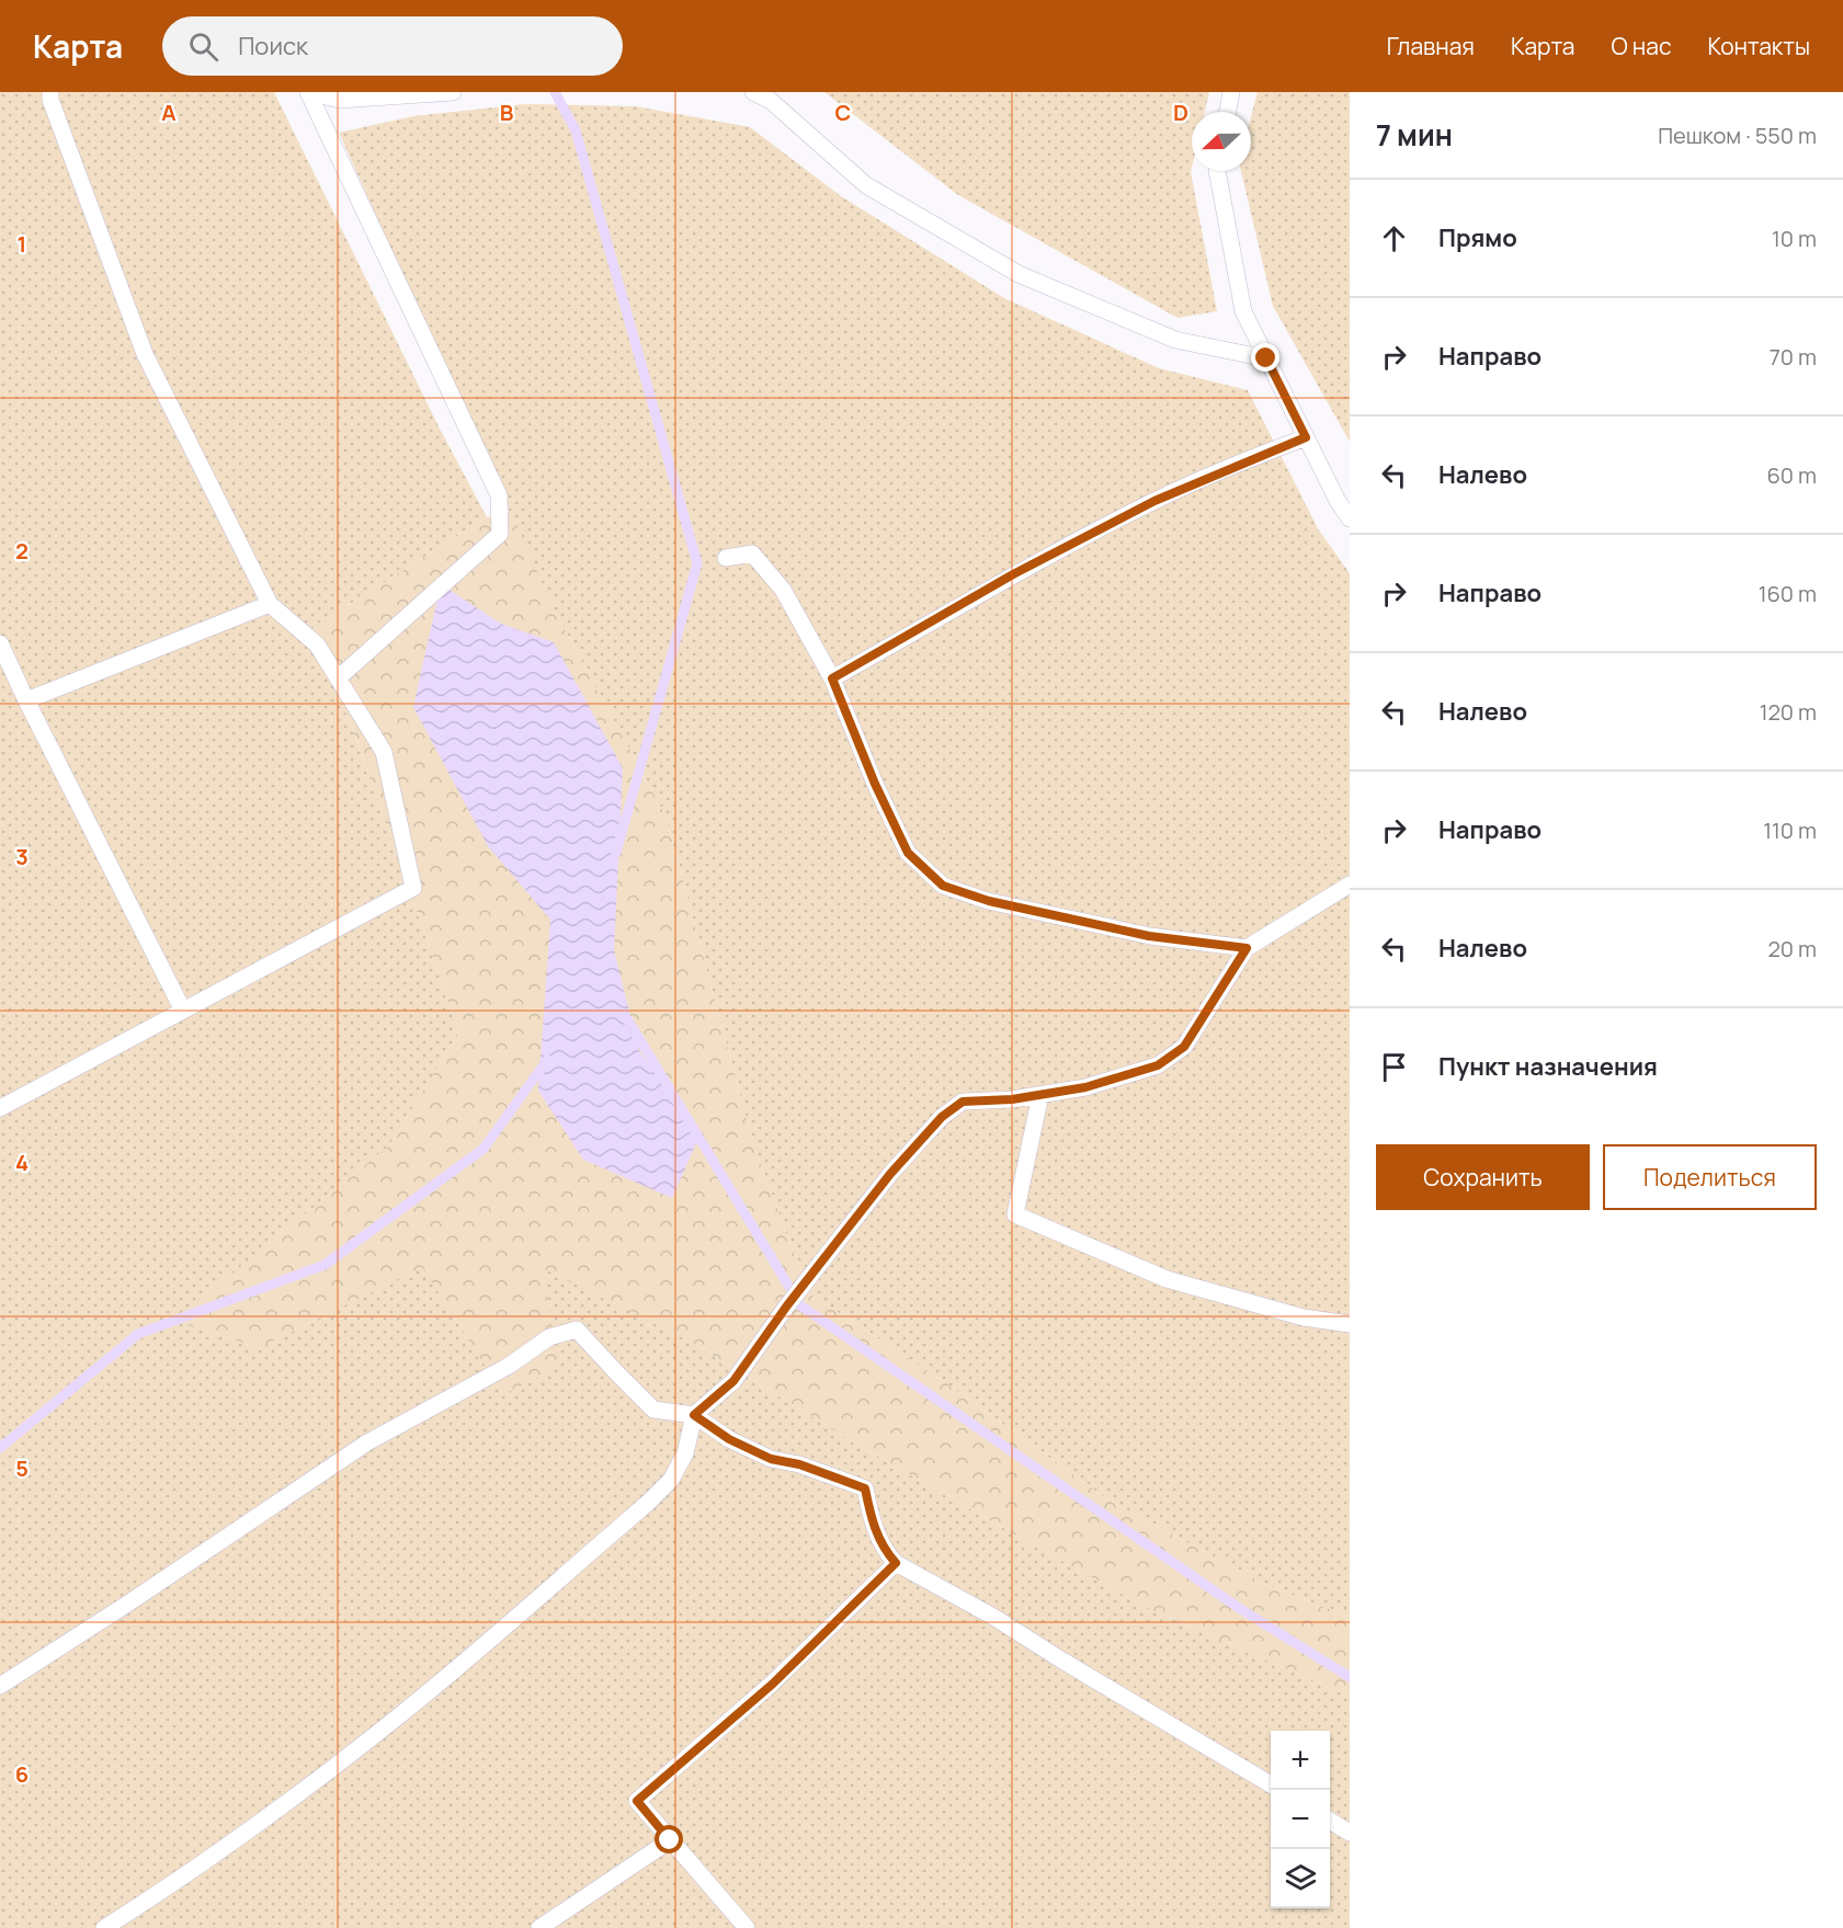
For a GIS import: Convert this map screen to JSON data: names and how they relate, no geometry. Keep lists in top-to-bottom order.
{
  "north": "left",
  "page": {
    "header": "Карта",
    "search": "Поиск",
    "nav": [
      "Главная",
      "Карта",
      "О нас",
      "Контакты"
    ],
    "heading": ["7 мин", "Пешком · 550 m"],
    "list": [
      ["Прямо", "10 m"],
      ["Направо", "70 m"],
      ["Налево", "60 m"],
      ["Направо", "160 m"],
      ["Налево", "120 m"],
      ["Направо", "110 m"],
      ["Налево", "20 m"],
      "Пункт назначения"
    ],
    "buttons": ["Сохранить", "Поделиться"],
    "map_buttons": ["+", "−"]
  },
  "grid": {
    "columns": [
      "A",
      "B",
      "C",
      "D"
    ],
    "rows": [
      "1",
      "2",
      "3",
      "4",
      "5",
      "6"
    ]
  }
}
